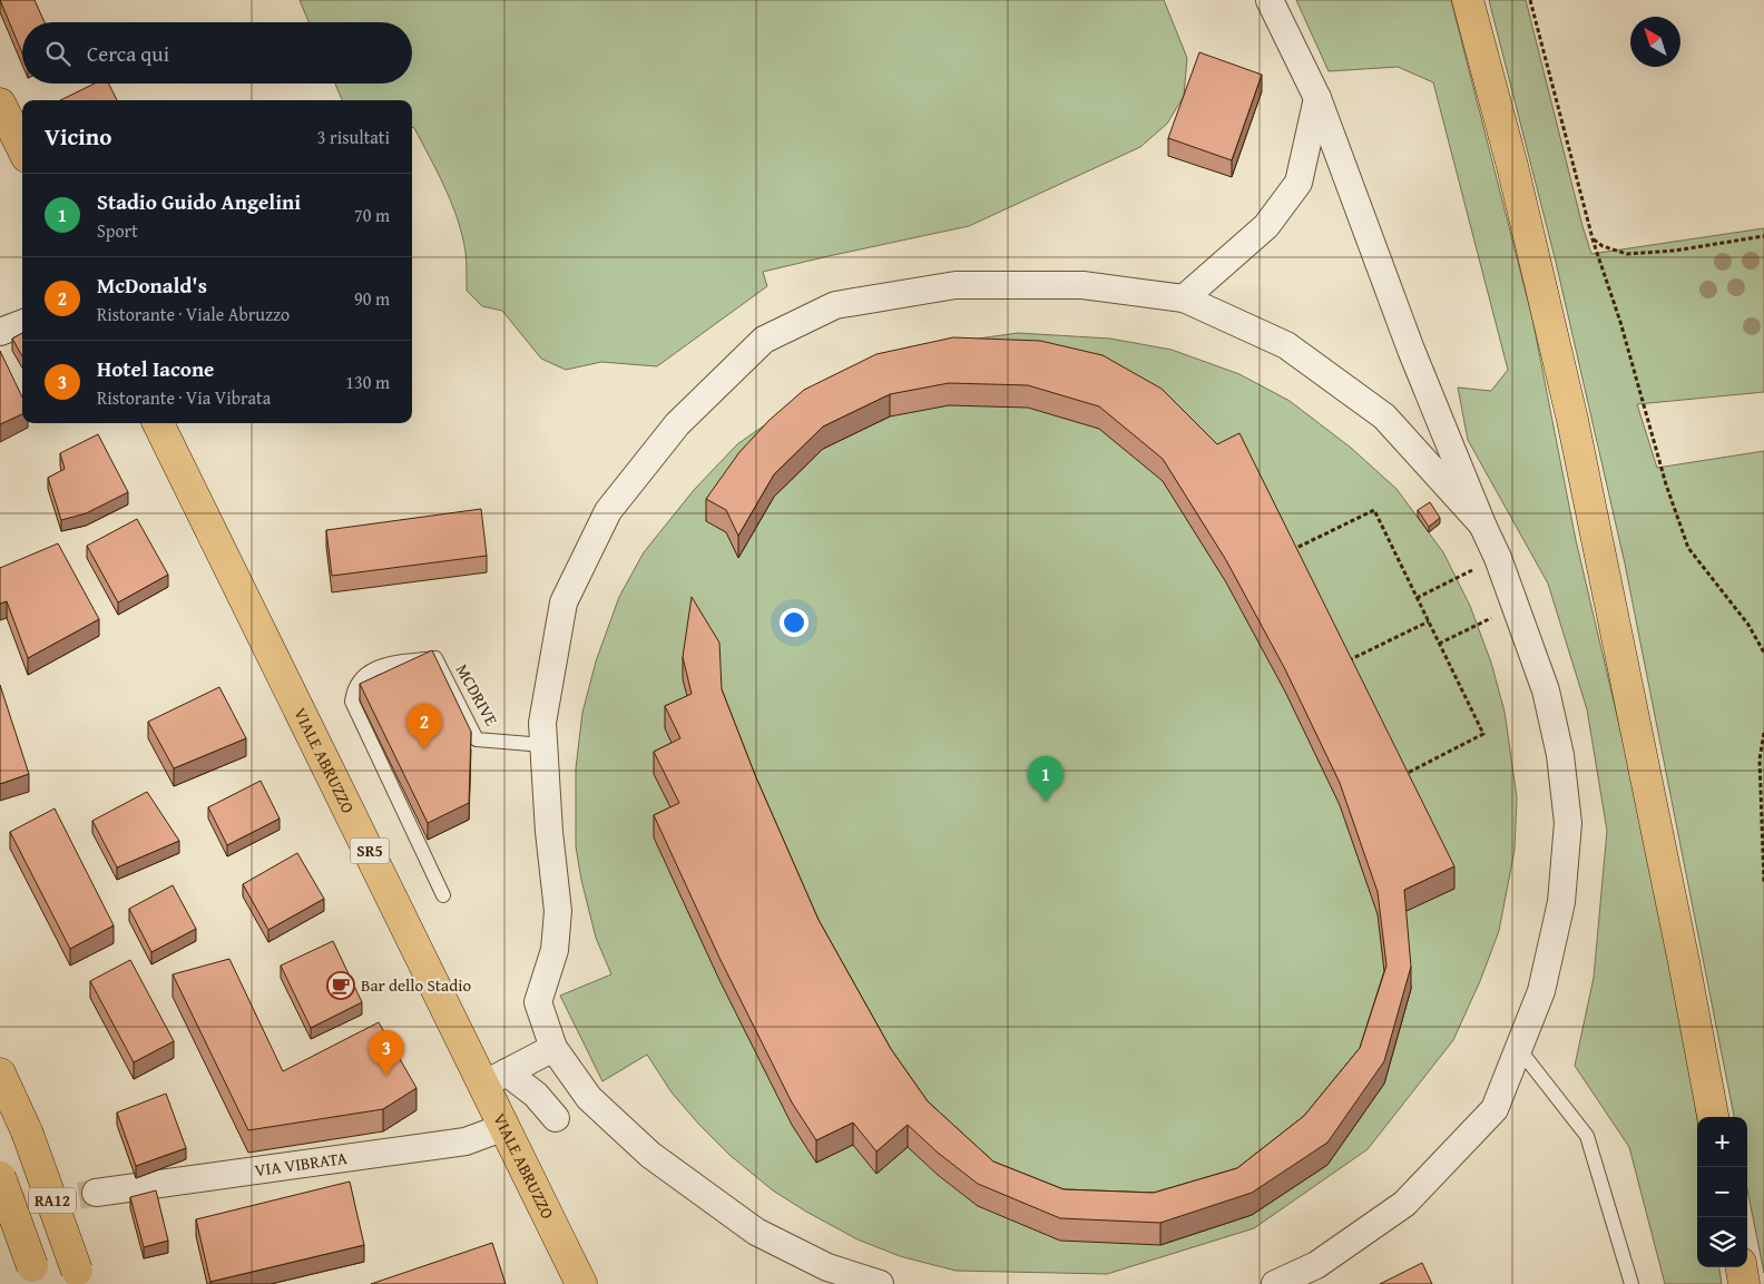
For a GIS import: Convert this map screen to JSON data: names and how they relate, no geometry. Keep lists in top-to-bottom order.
{
  "streets": {
    "main road": ["VIALE ABRUZZO", "SR5", "RA12"],
    "street": ["VIA VIBRATA"],
    "lane": ["MCDRIVE"]
  },
  "crossings": [
    ["VIALE ABRUZZO", "VIA VIBRATA"]
  ],
  "places": {
    "cafe": ["Bar dello Stadio"]
  },
  "north": "top left",
  "page": {
    "search": "Cerca qui",
    "heading": ["Vicino", "3 risultati"],
    "list": [
      {
        "mark": "1",
        "name": "Stadio Guido Angelini",
        "note": "Sport",
        "value": "70 m"
      },
      {
        "mark": "2",
        "name": "McDonald's",
        "note": "Ristorante · Viale Abruzzo",
        "value": "90 m"
      },
      {
        "mark": "3",
        "name": "Hotel Iacone",
        "note": "Ristorante · Via Vibrata",
        "value": "130 m"
      }
    ],
    "pins": ["2", "1", "3"],
    "map_buttons": ["+", "−"]
  }
}
